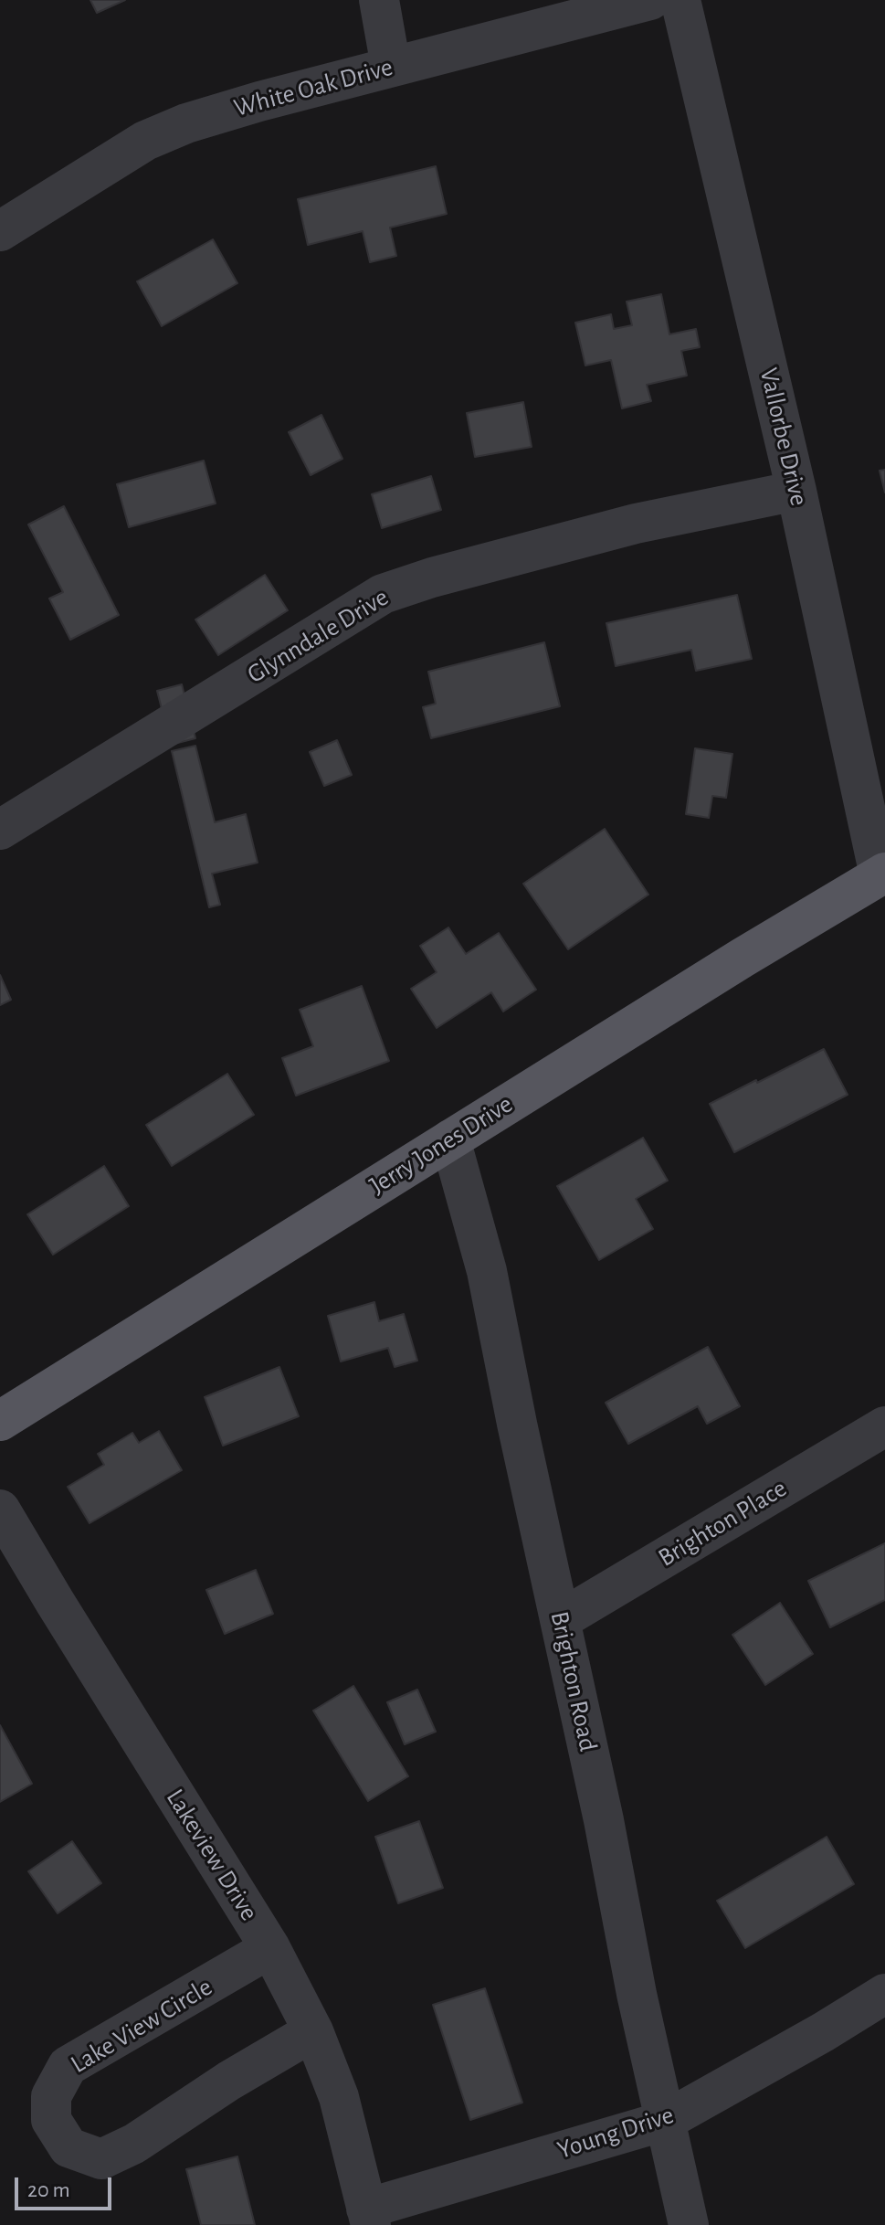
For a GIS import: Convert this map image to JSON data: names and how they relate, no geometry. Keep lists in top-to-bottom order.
{
  "streets": {
    "main road": ["Jerry Jones Drive"],
    "street": [
      "White Oak Drive",
      "Vallorbe Drive",
      "Glynndale Drive",
      "Brighton Place",
      "Brighton Road",
      "Lakeview Drive",
      "Lake View Circle",
      "Young Drive"
    ]
  },
  "crossings": [
    ["Vallorbe Drive", "Glynndale Drive"],
    ["Vallorbe Drive", "Jerry Jones Drive"],
    ["Jerry Jones Drive", "Brighton Road"],
    ["Brighton Place", "Brighton Road"],
    ["Brighton Road", "Young Drive"],
    ["Lakeview Drive", "Lake View Circle"],
    ["Lakeview Drive", "Young Drive"]
  ],
  "scale_bar": "20 m"
}
